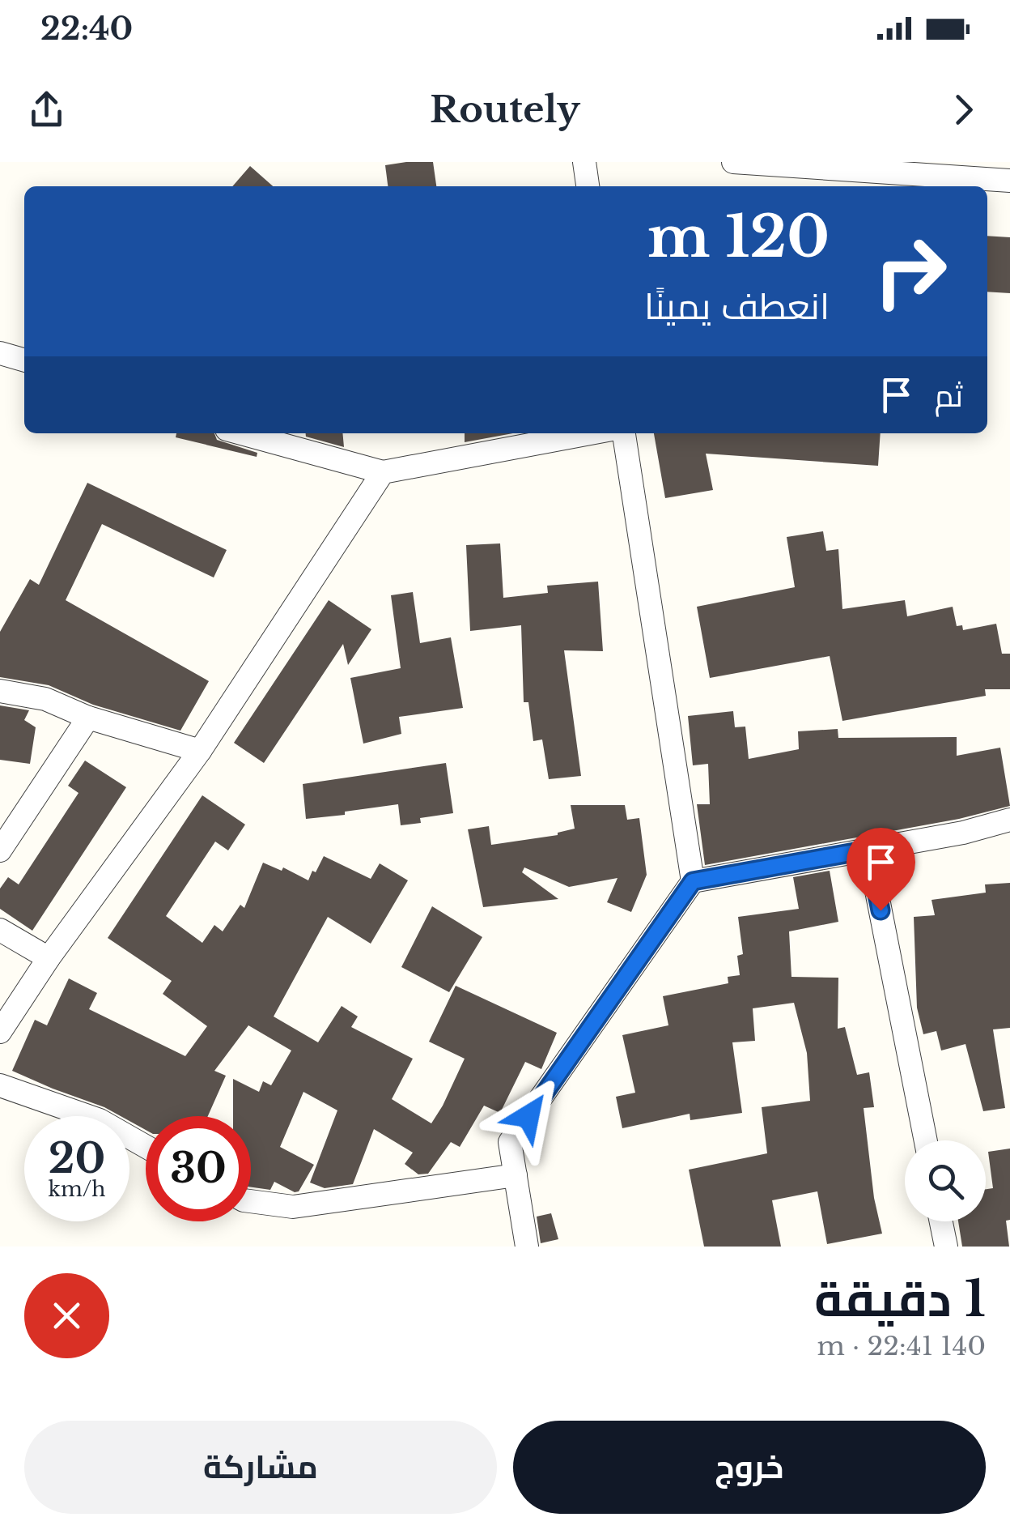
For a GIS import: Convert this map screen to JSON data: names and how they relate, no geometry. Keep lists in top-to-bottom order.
{
  "page": {
    "status": "22:40",
    "header": "Routely",
    "turn": ["120 m", "انعطف يمينًا"],
    "then": "ثم",
    "speed": "20 km/h",
    "limit": "30",
    "heading": ["1 دقيقة", "140 m · 22:41"],
    "buttons": ["خروج", "مشاركة"]
  }
}
